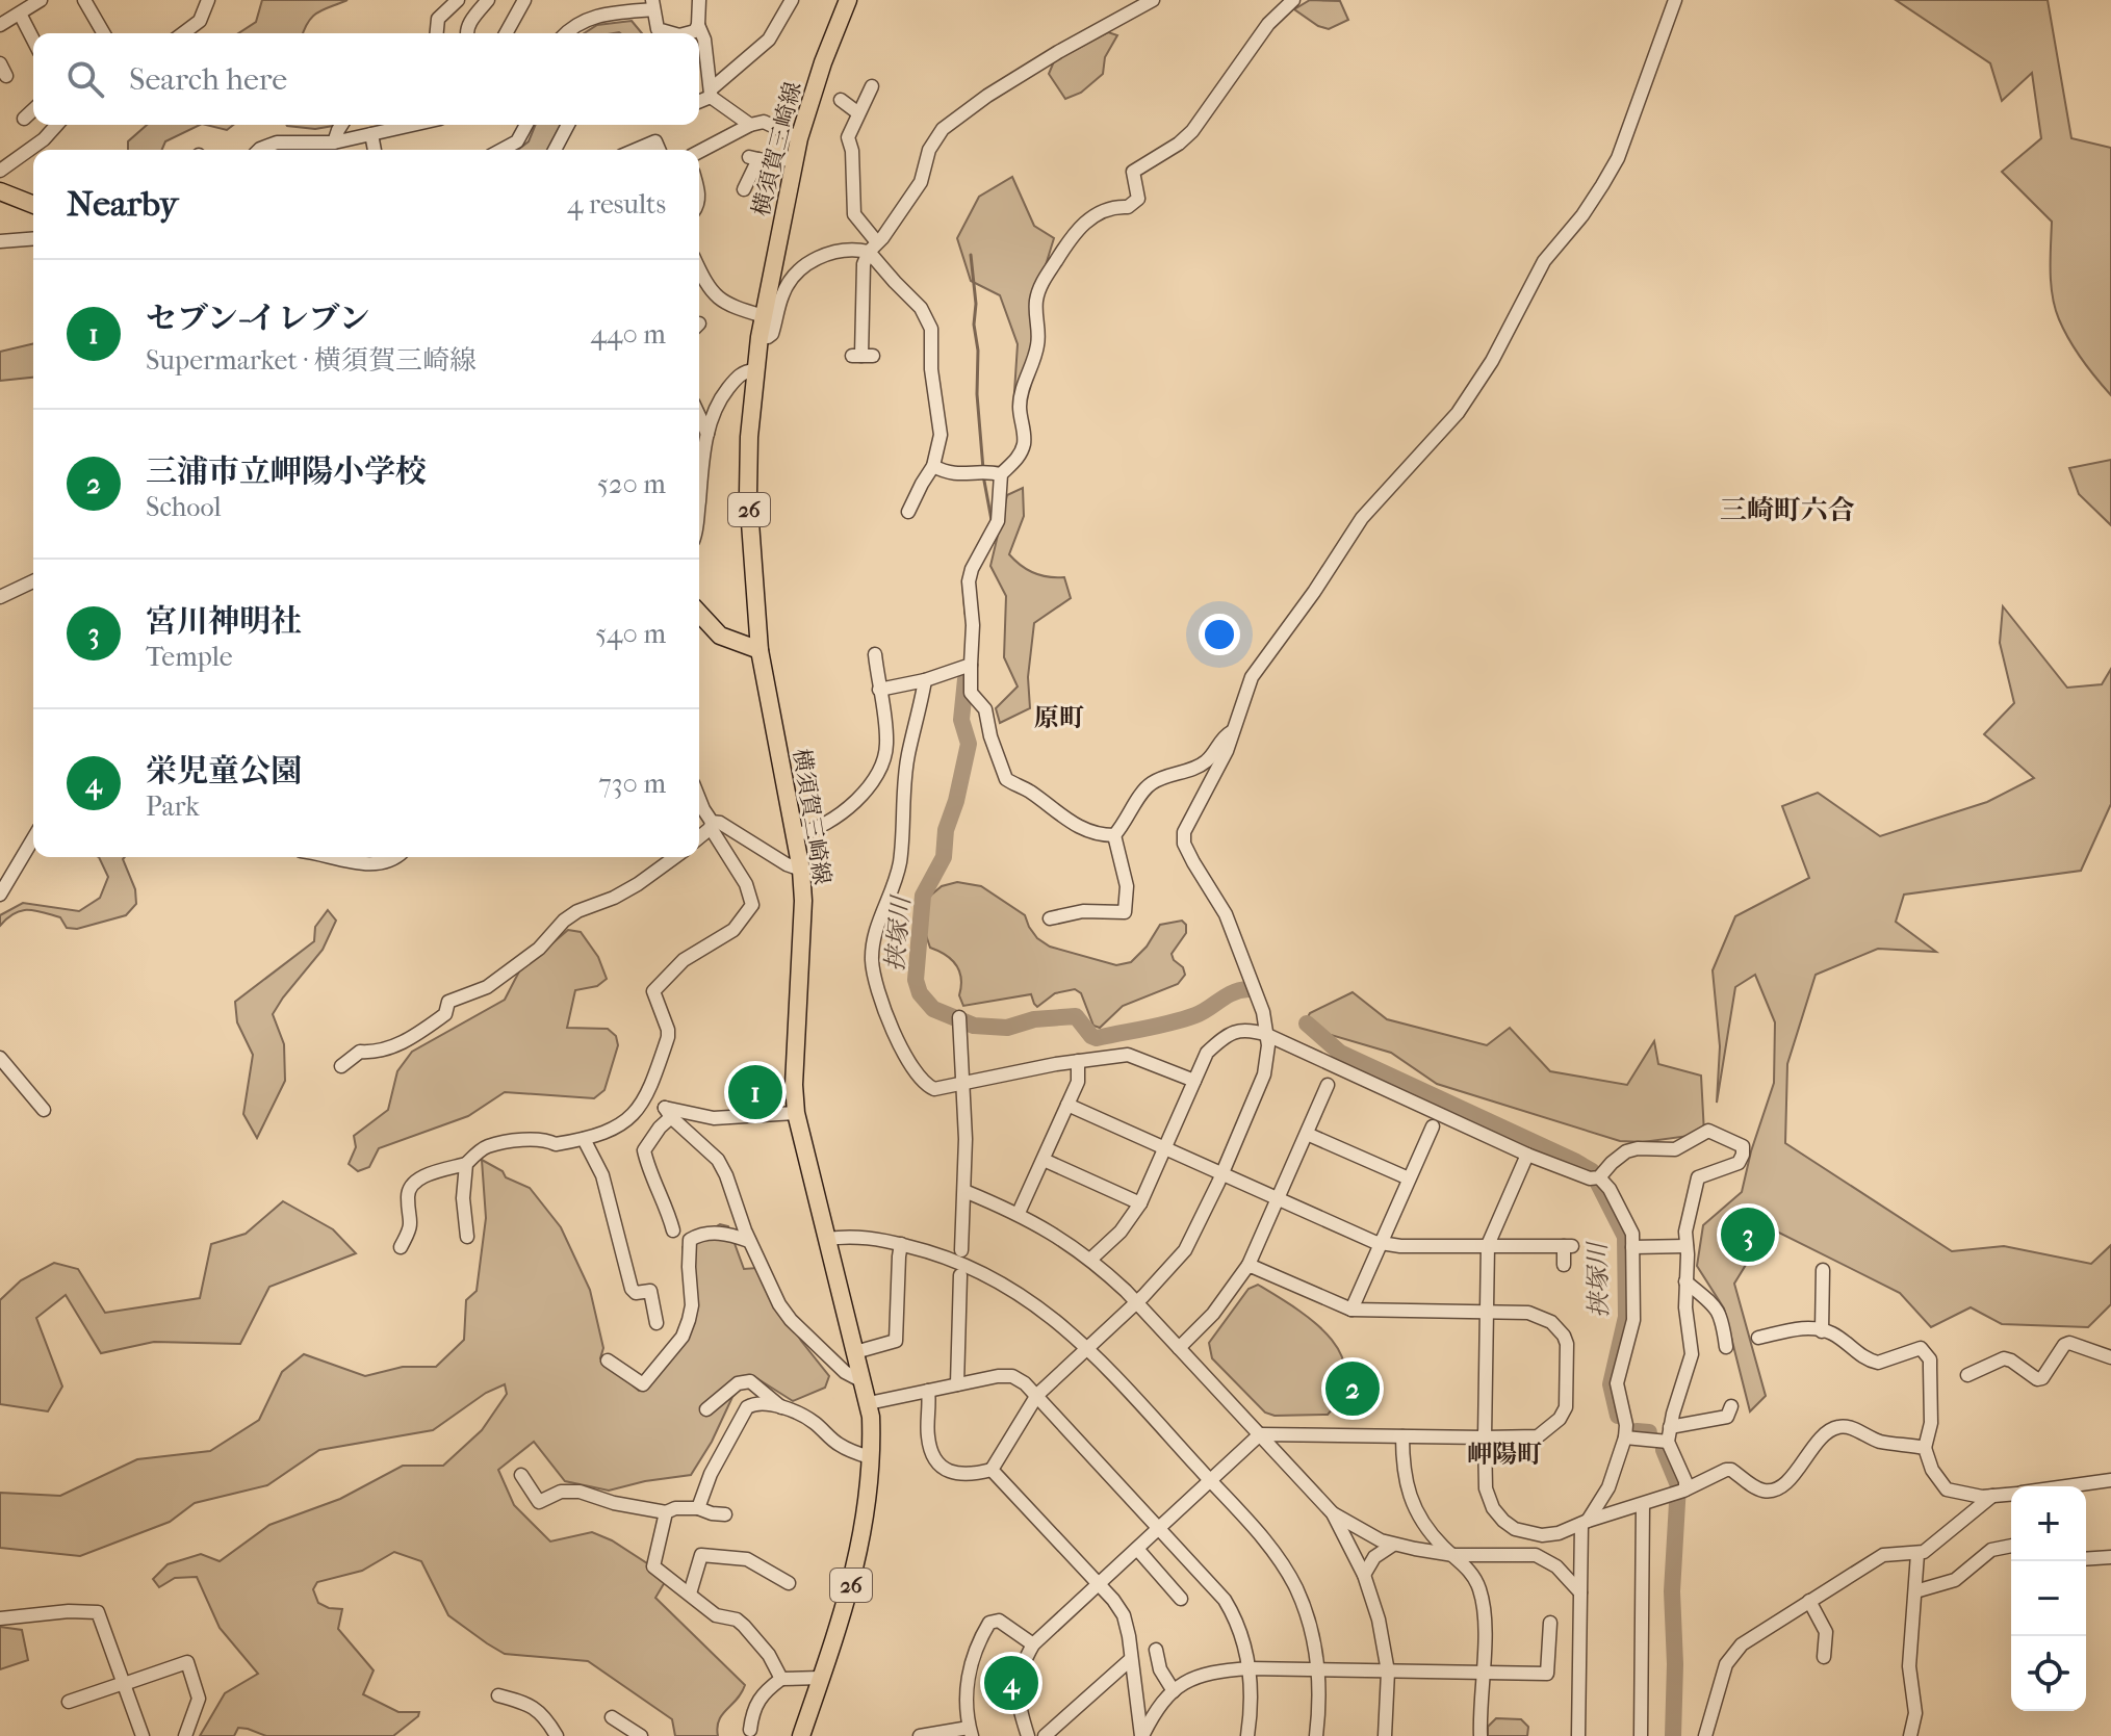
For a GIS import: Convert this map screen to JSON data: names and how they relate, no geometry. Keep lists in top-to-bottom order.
{
  "streets": {
    "main road": ["横須賀三崎線", "26"]
  },
  "districts": ["三崎町六合", "原町", "岬陽町"],
  "water": ["挟塚川"],
  "page": {
    "search": "Search here",
    "heading": ["Nearby", "4 results"],
    "list": [
      {
        "mark": "1",
        "name": "セブン-イレブン",
        "note": "Supermarket · 横須賀三崎線",
        "value": "440 m"
      },
      {
        "mark": "2",
        "name": "三浦市立岬陽小学校",
        "note": "School",
        "value": "520 m"
      },
      {
        "mark": "3",
        "name": "宮川神明社",
        "note": "Temple",
        "value": "540 m"
      },
      {
        "mark": "4",
        "name": "栄児童公園",
        "note": "Park",
        "value": "730 m"
      }
    ],
    "pins": [
      "1",
      "3",
      "2",
      "4"
    ],
    "map_buttons": ["+", "−"]
  }
}
